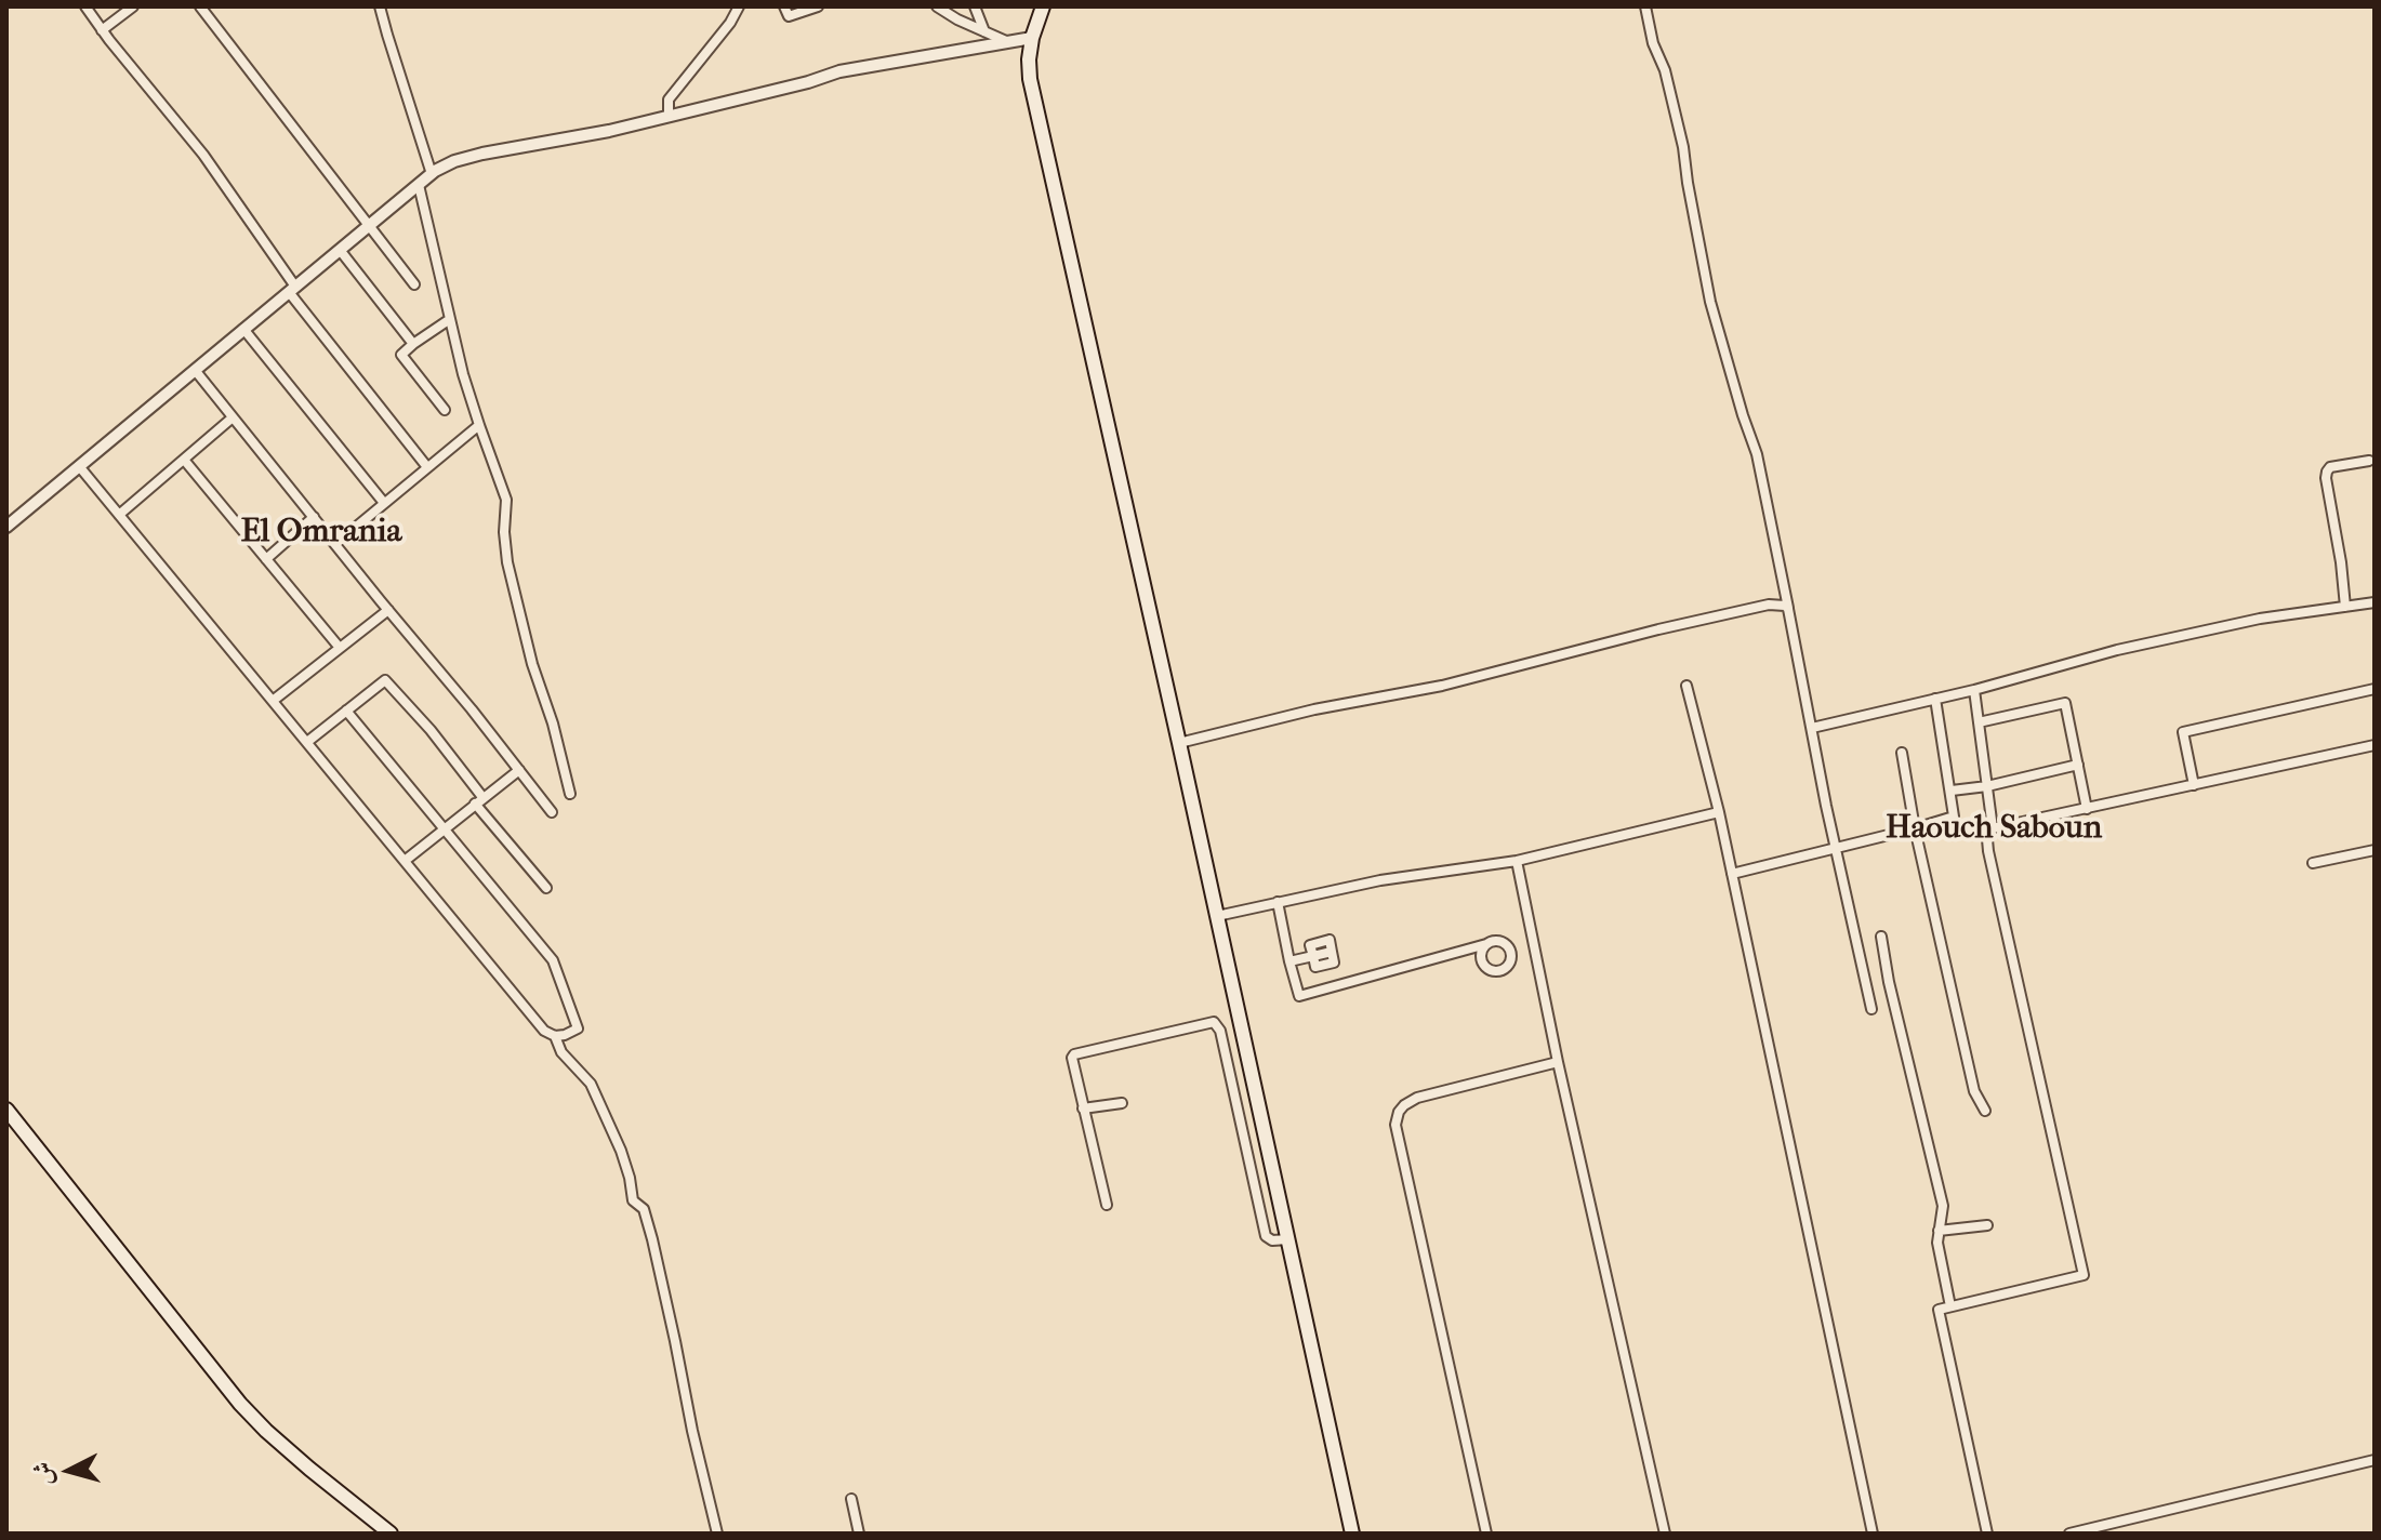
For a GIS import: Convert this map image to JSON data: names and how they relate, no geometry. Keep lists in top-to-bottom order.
{
  "districts": ["El Omrania", "Haouch Saboun"],
  "north": "left"
}
